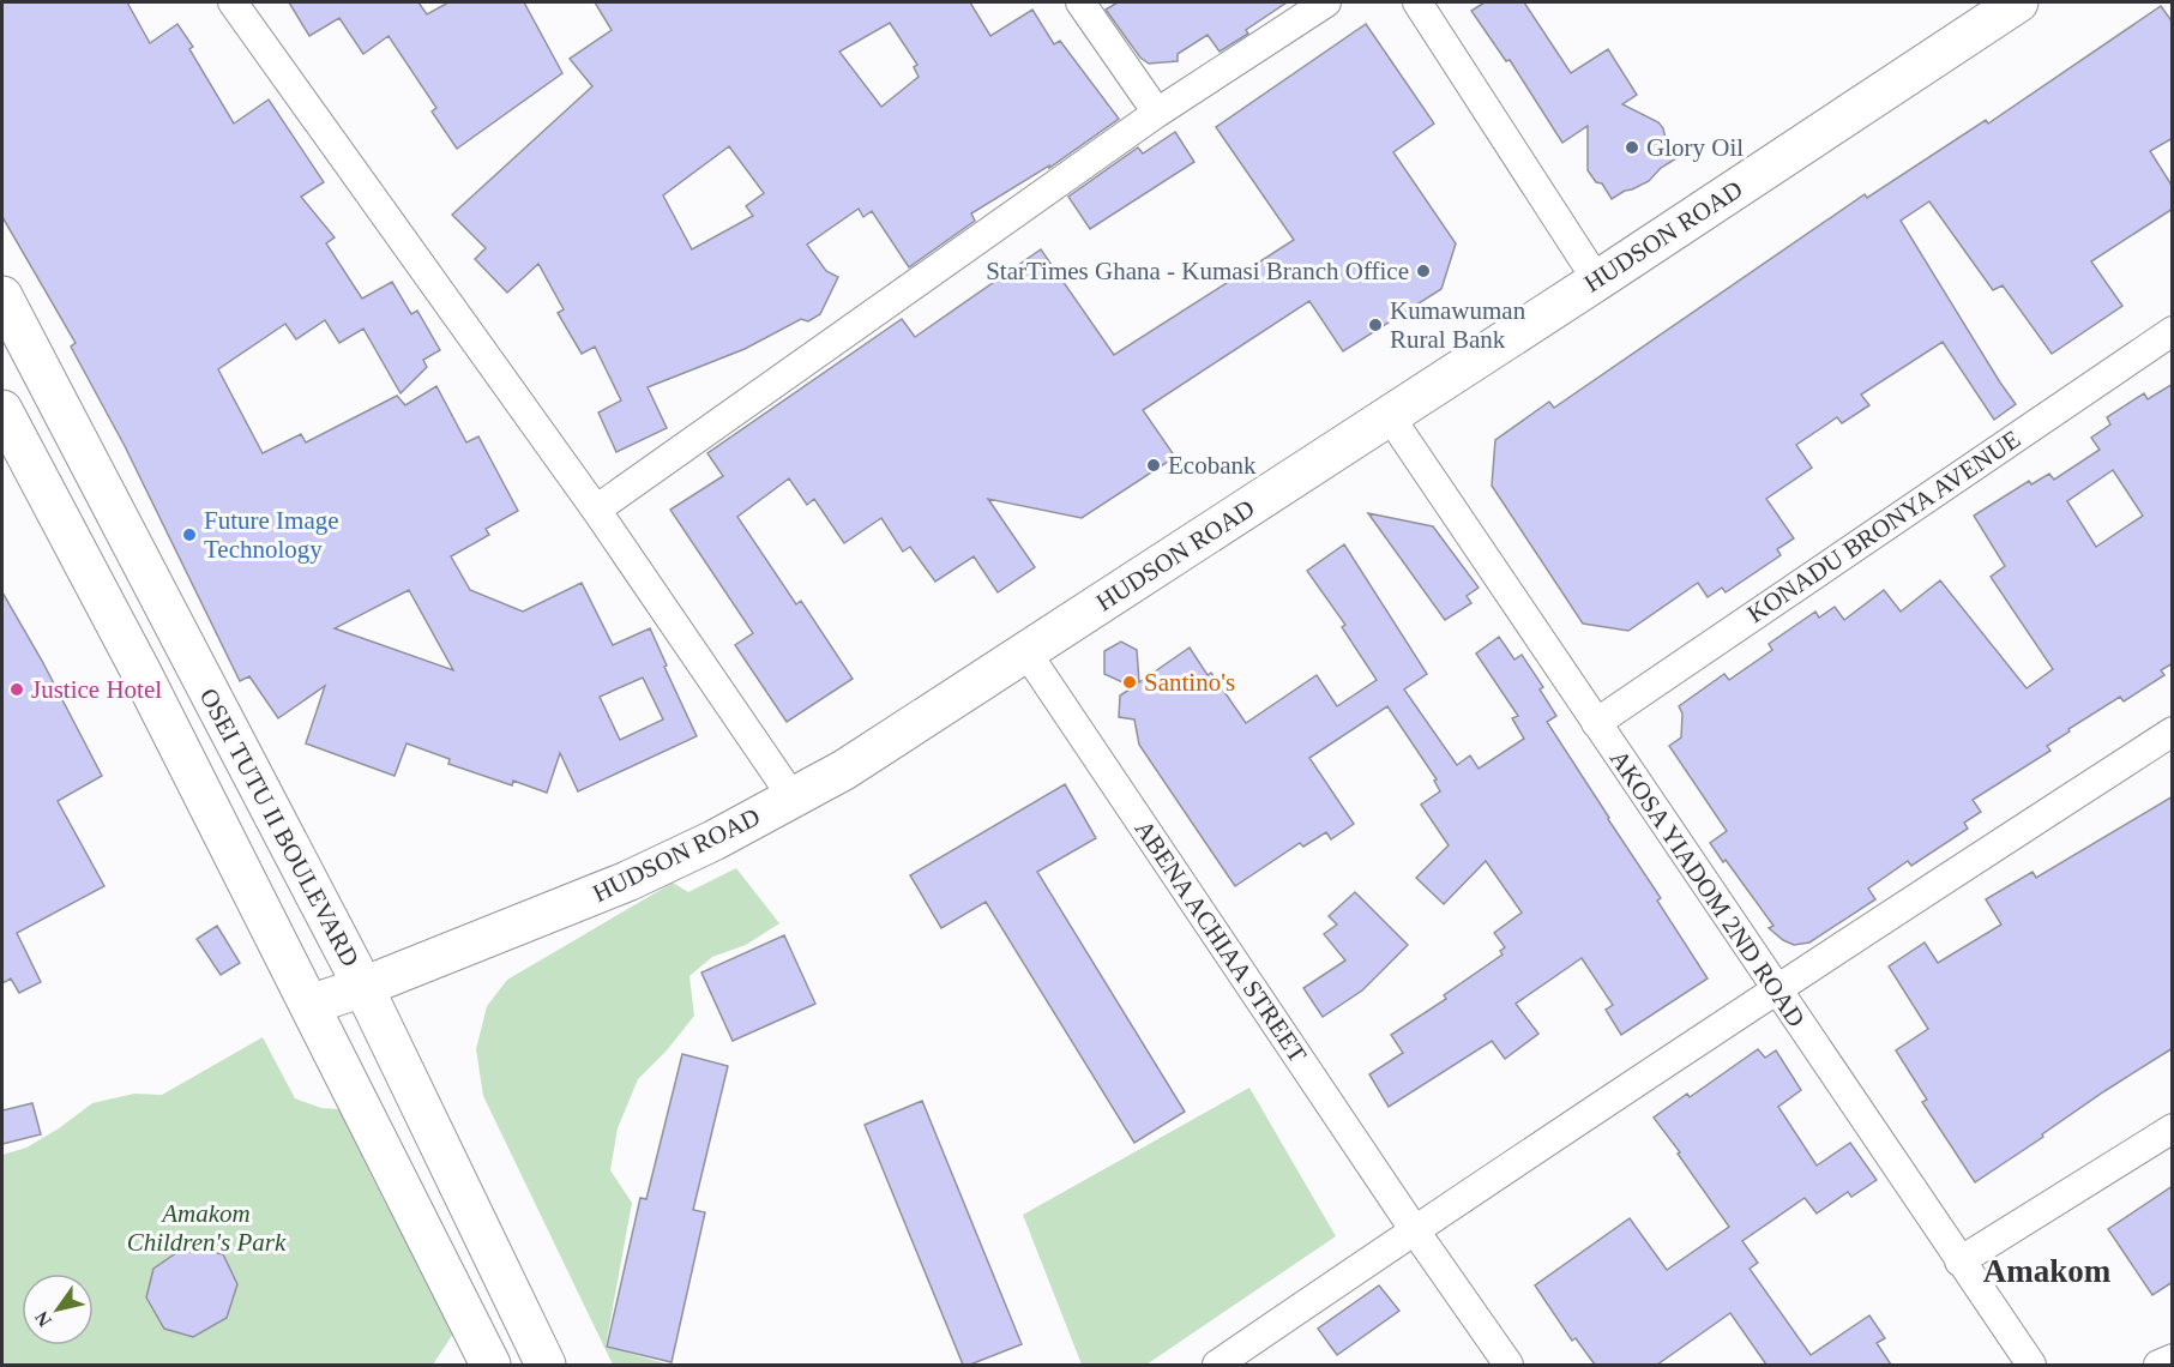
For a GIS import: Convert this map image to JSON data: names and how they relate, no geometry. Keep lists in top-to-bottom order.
{
  "streets": {
    "main road": ["HUDSON ROAD", "OSEI TUTU II BOULEVARD"],
    "street": ["KONADU BRONYA AVENUE", "AKOSA YIADOM 2ND ROAD", "ABENA ACHIAA STREET"]
  },
  "crossings": [
    ["HUDSON ROAD", "OSEI TUTU II BOULEVARD"],
    ["HUDSON ROAD", "AKOSA YIADOM 2ND ROAD"],
    ["HUDSON ROAD", "ABENA ACHIAA STREET"],
    ["KONADU BRONYA AVENUE", "AKOSA YIADOM 2ND ROAD"]
  ],
  "districts": ["Amakom"],
  "parks": ["Amakom Children's Park"],
  "places": [
    "Glory Oil",
    "StarTimes Ghana - Kumasi Branch Office",
    "Kumawuman Rural Bank",
    "Ecobank",
    "Future Image Technology",
    "Santino's",
    "Justice Hotel"
  ],
  "north": "bottom left"
}
